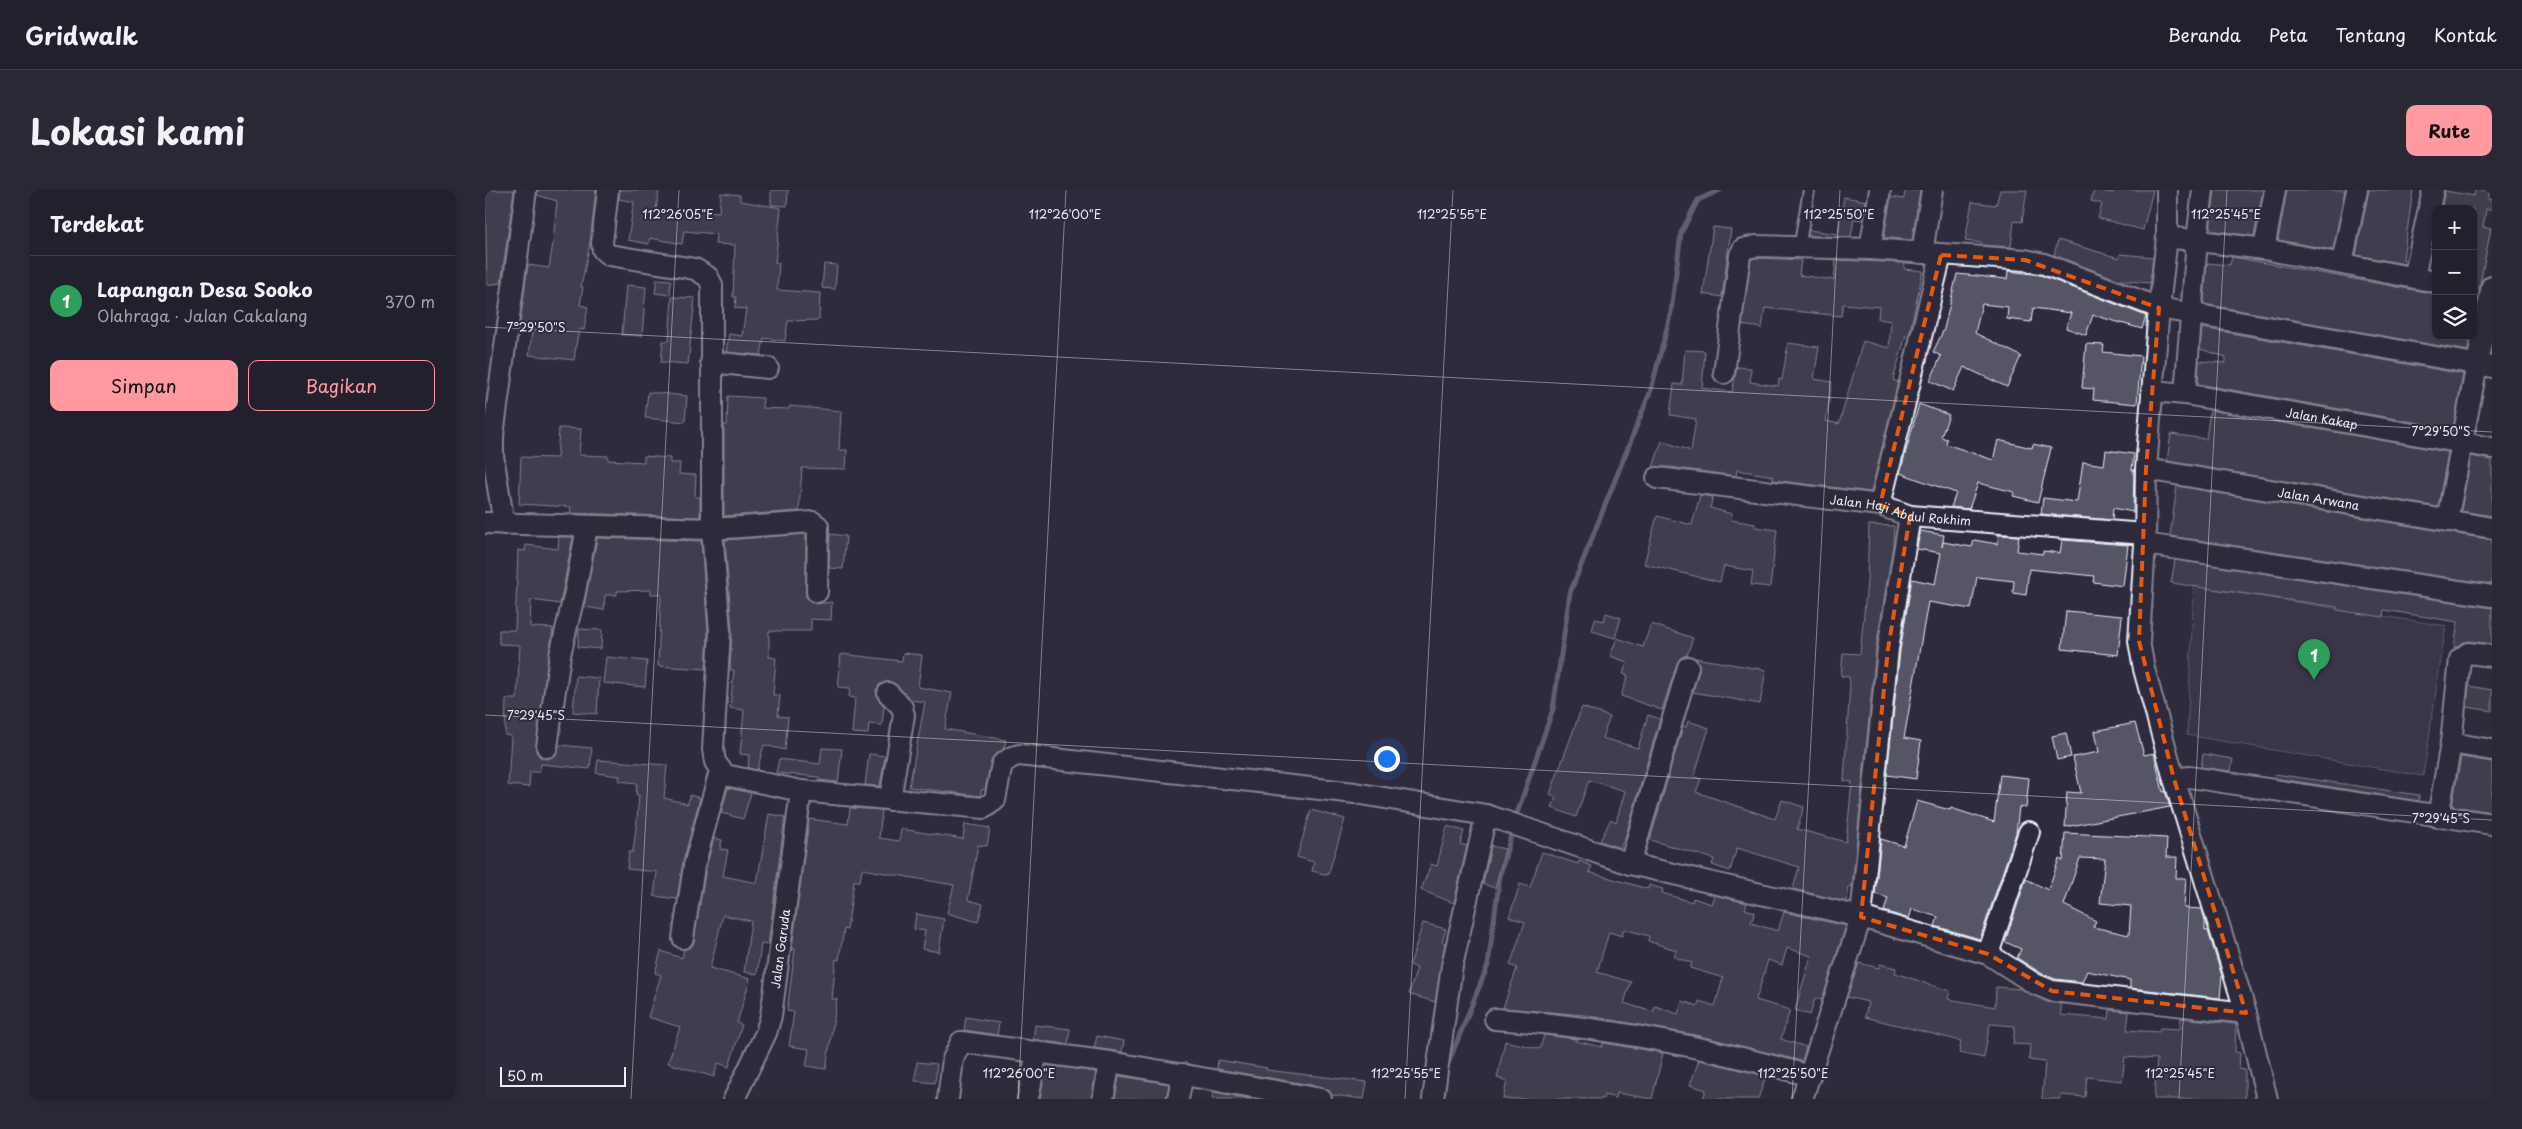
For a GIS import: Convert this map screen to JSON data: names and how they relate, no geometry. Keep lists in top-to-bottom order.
{
  "streets": {
    "street": [
      "Jalan Kakap",
      "Jalan Arwana",
      "Jalan Haji Abdul Rokhim",
      "Jalan Garuda"
    ]
  },
  "scale_bar": "50 m",
  "page": {
    "header": "Gridwalk",
    "nav": [
      "Beranda",
      "Peta",
      "Tentang",
      "Kontak"
    ],
    "title": "Lokasi kami",
    "buttons": [
      "Rute",
      ["Simpan", "Bagikan"]
    ],
    "heading": "Terdekat",
    "map_buttons": ["+", "−"],
    "list": [
      {
        "mark": "1",
        "name": "Lapangan Desa Sooko",
        "note": "Olahraga · Jalan Cakalang",
        "value": "370 m"
      }
    ],
    "pins": "1",
    "scale": "50 m"
  },
  "coordinates": [
    "112°26'05\"E",
    "112°26'00\"E",
    "112°25'55\"E",
    "112°25'50\"E",
    "112°25'45\"E",
    "7°29'50\"S",
    "7°29'45\"S"
  ]
}
